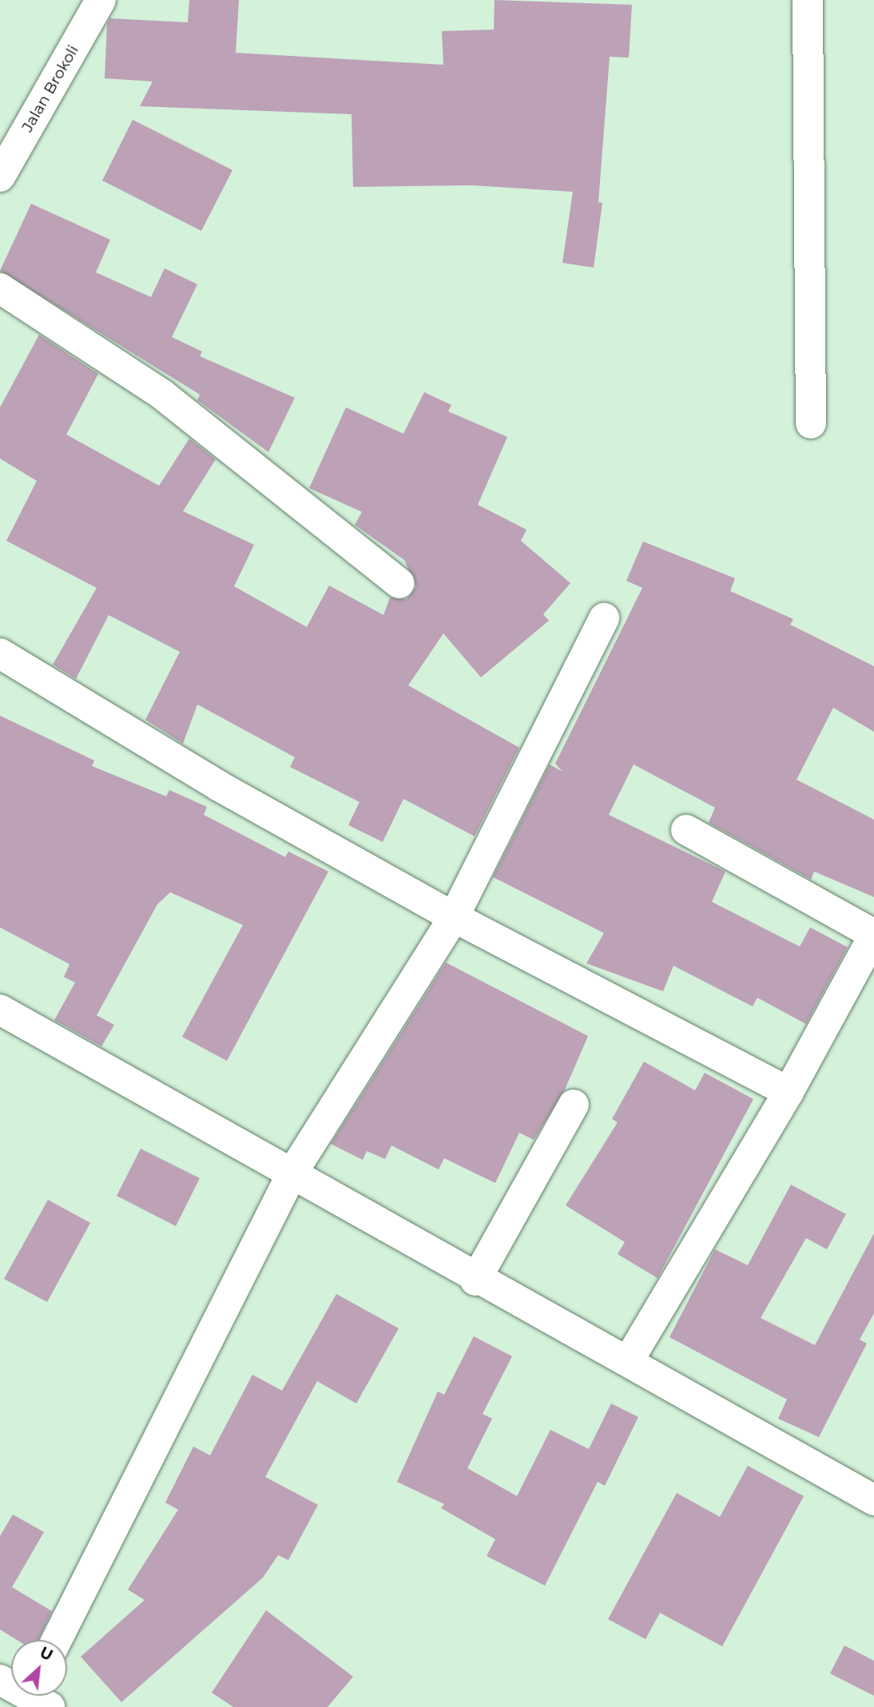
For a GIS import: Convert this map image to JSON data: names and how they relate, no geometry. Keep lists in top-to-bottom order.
{
  "streets": {
    "street": ["Jalan Brokoli"]
  },
  "north": "top right"
}
